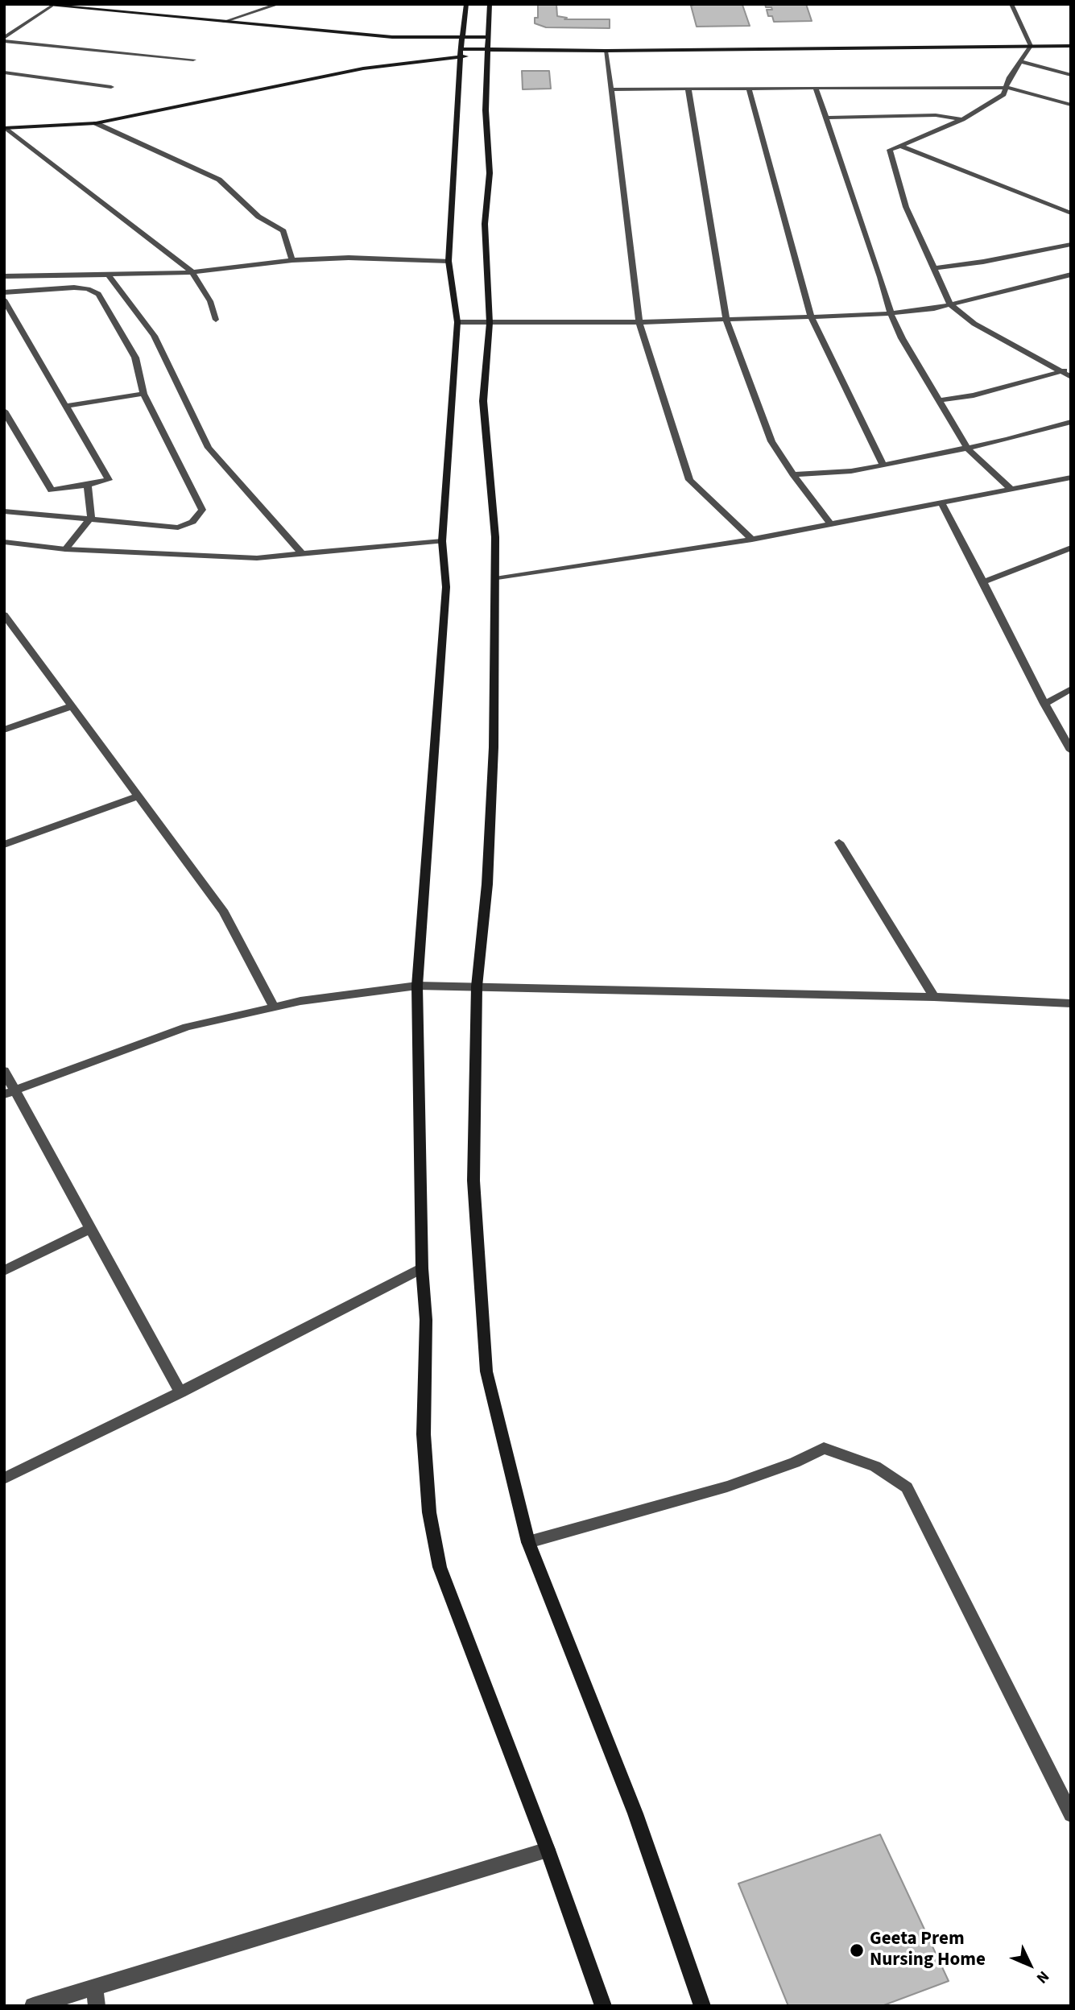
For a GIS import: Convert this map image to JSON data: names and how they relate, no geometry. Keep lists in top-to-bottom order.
{
  "places": ["Geeta Prem Nursing Home"],
  "north": "bottom right"
}
